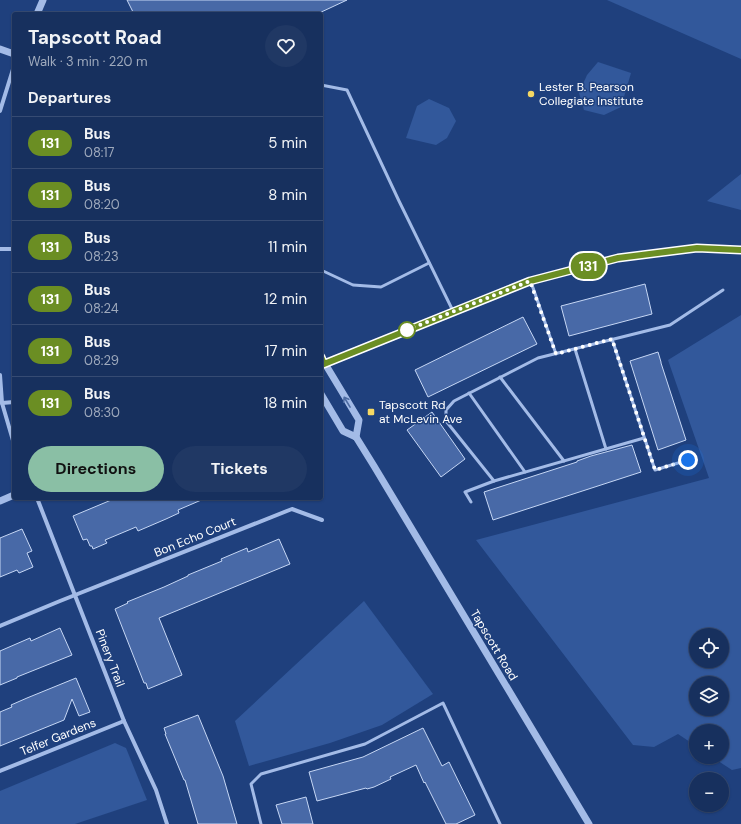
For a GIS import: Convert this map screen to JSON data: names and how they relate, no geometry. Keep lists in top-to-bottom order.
{
  "streets": {
    "street": [
      "Bon Echo Court",
      "Tapscott Road",
      "Pinery Trail",
      "Telfer Gardens"
    ]
  },
  "crossings": [
    ["Bon Echo Court", "Pinery Trail"],
    ["Pinery Trail", "Telfer Gardens"]
  ],
  "places": {
    "other": ["Lester B. Pearson Collegiate Institute"],
    "transit": ["Tapscott Rd at McLevin Ave"]
  },
  "lines": ["bus line 131"],
  "page": {
    "on_map": "131",
    "heading": [
      ["Tapscott Road", "Walk · 3 min · 220 m"],
      "Departures"
    ],
    "list": [
      {
        "mark": "131",
        "name": "Bus",
        "note": "08:17",
        "value": "5 min"
      },
      {
        "mark": "131",
        "name": "Bus",
        "note": "08:20",
        "value": "8 min"
      },
      {
        "mark": "131",
        "name": "Bus",
        "note": "08:23",
        "value": "11 min"
      },
      {
        "mark": "131",
        "name": "Bus",
        "note": "08:24",
        "value": "12 min"
      },
      {
        "mark": "131",
        "name": "Bus",
        "note": "08:29",
        "value": "17 min"
      },
      {
        "mark": "131",
        "name": "Bus",
        "note": "08:30",
        "value": "18 min"
      }
    ],
    "buttons": ["Directions", "Tickets"],
    "map_buttons": ["+", "−"]
  }
}
